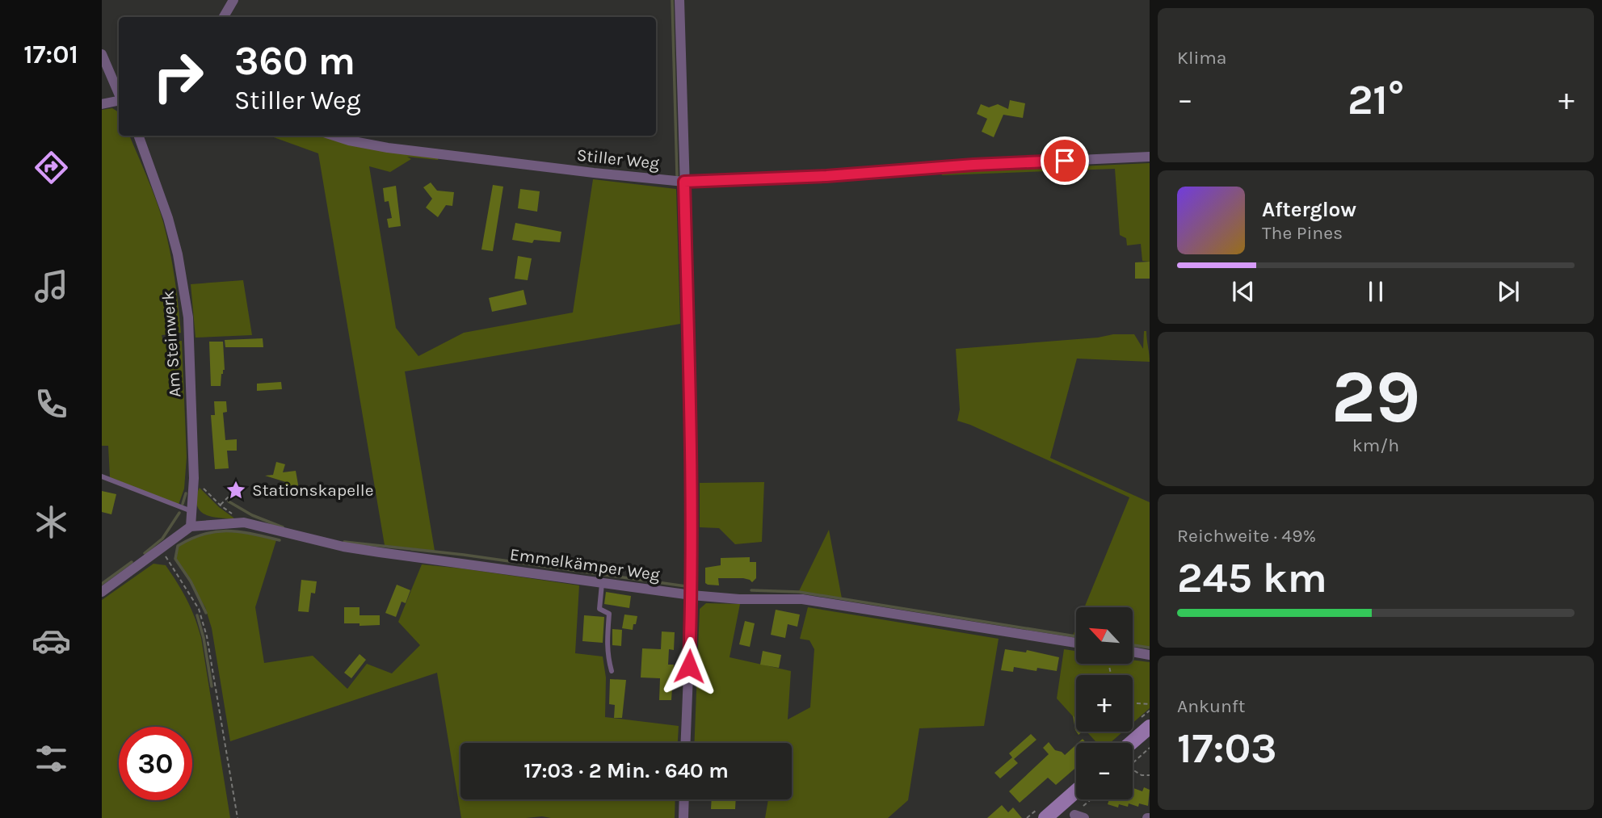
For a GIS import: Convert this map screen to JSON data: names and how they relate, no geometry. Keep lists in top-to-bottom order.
{
  "streets": {
    "street": ["Stiller Weg", "Am Steinwerk", "Emmelkämper Weg"]
  },
  "crossings": [
    ["Am Steinwerk", "Emmelkämper Weg"]
  ],
  "places": {
    "place": ["Stationskapelle"]
  },
  "north": "top left",
  "page": {
    "tabs": "17:01",
    "tile": [
      "Klima",
      ["29", "km/h"],
      ["Reichweite · 49%", "245 km"],
      ["Ankunft", "17:03"]
    ],
    "turn": ["360 m", "Stiller Weg"],
    "heat": ["−", "21°", "+"],
    "song": ["Afterglow", "The Pines"],
    "map_buttons": ["+", "−"],
    "limit": "30",
    "trip": "17:03 · 2 Min. · 640 m"
  }
}
